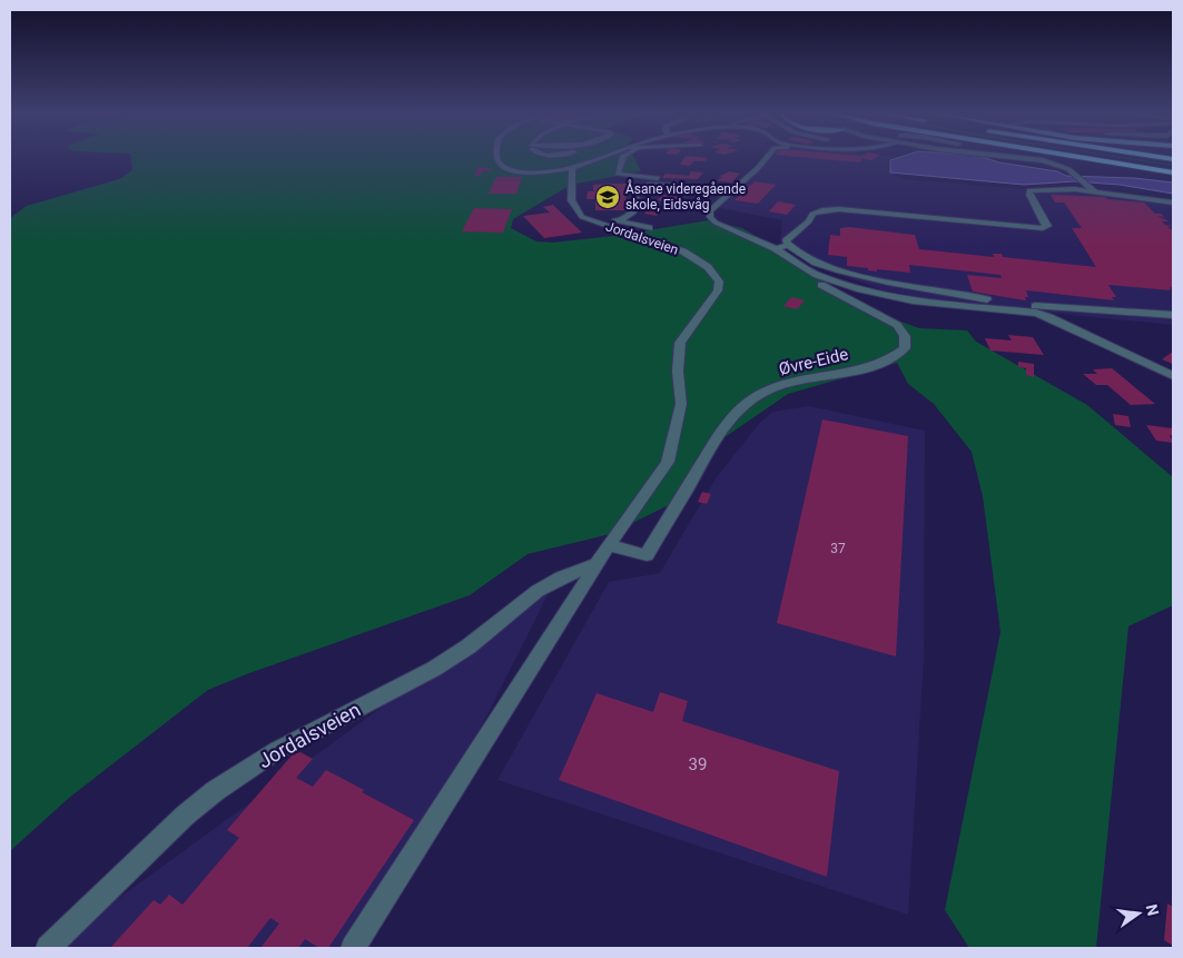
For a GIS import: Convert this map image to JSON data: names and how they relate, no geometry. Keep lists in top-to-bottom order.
{
  "streets": {
    "street": ["Jordalsveien", "Øvre-Eide"]
  },
  "crossings": [
    ["Jordalsveien", "Øvre-Eide"]
  ],
  "places": {
    "school or university": ["Åsane videregående skole, Eidsvåg"]
  },
  "house_numbers": ["37", "39"],
  "north": "right"
}
